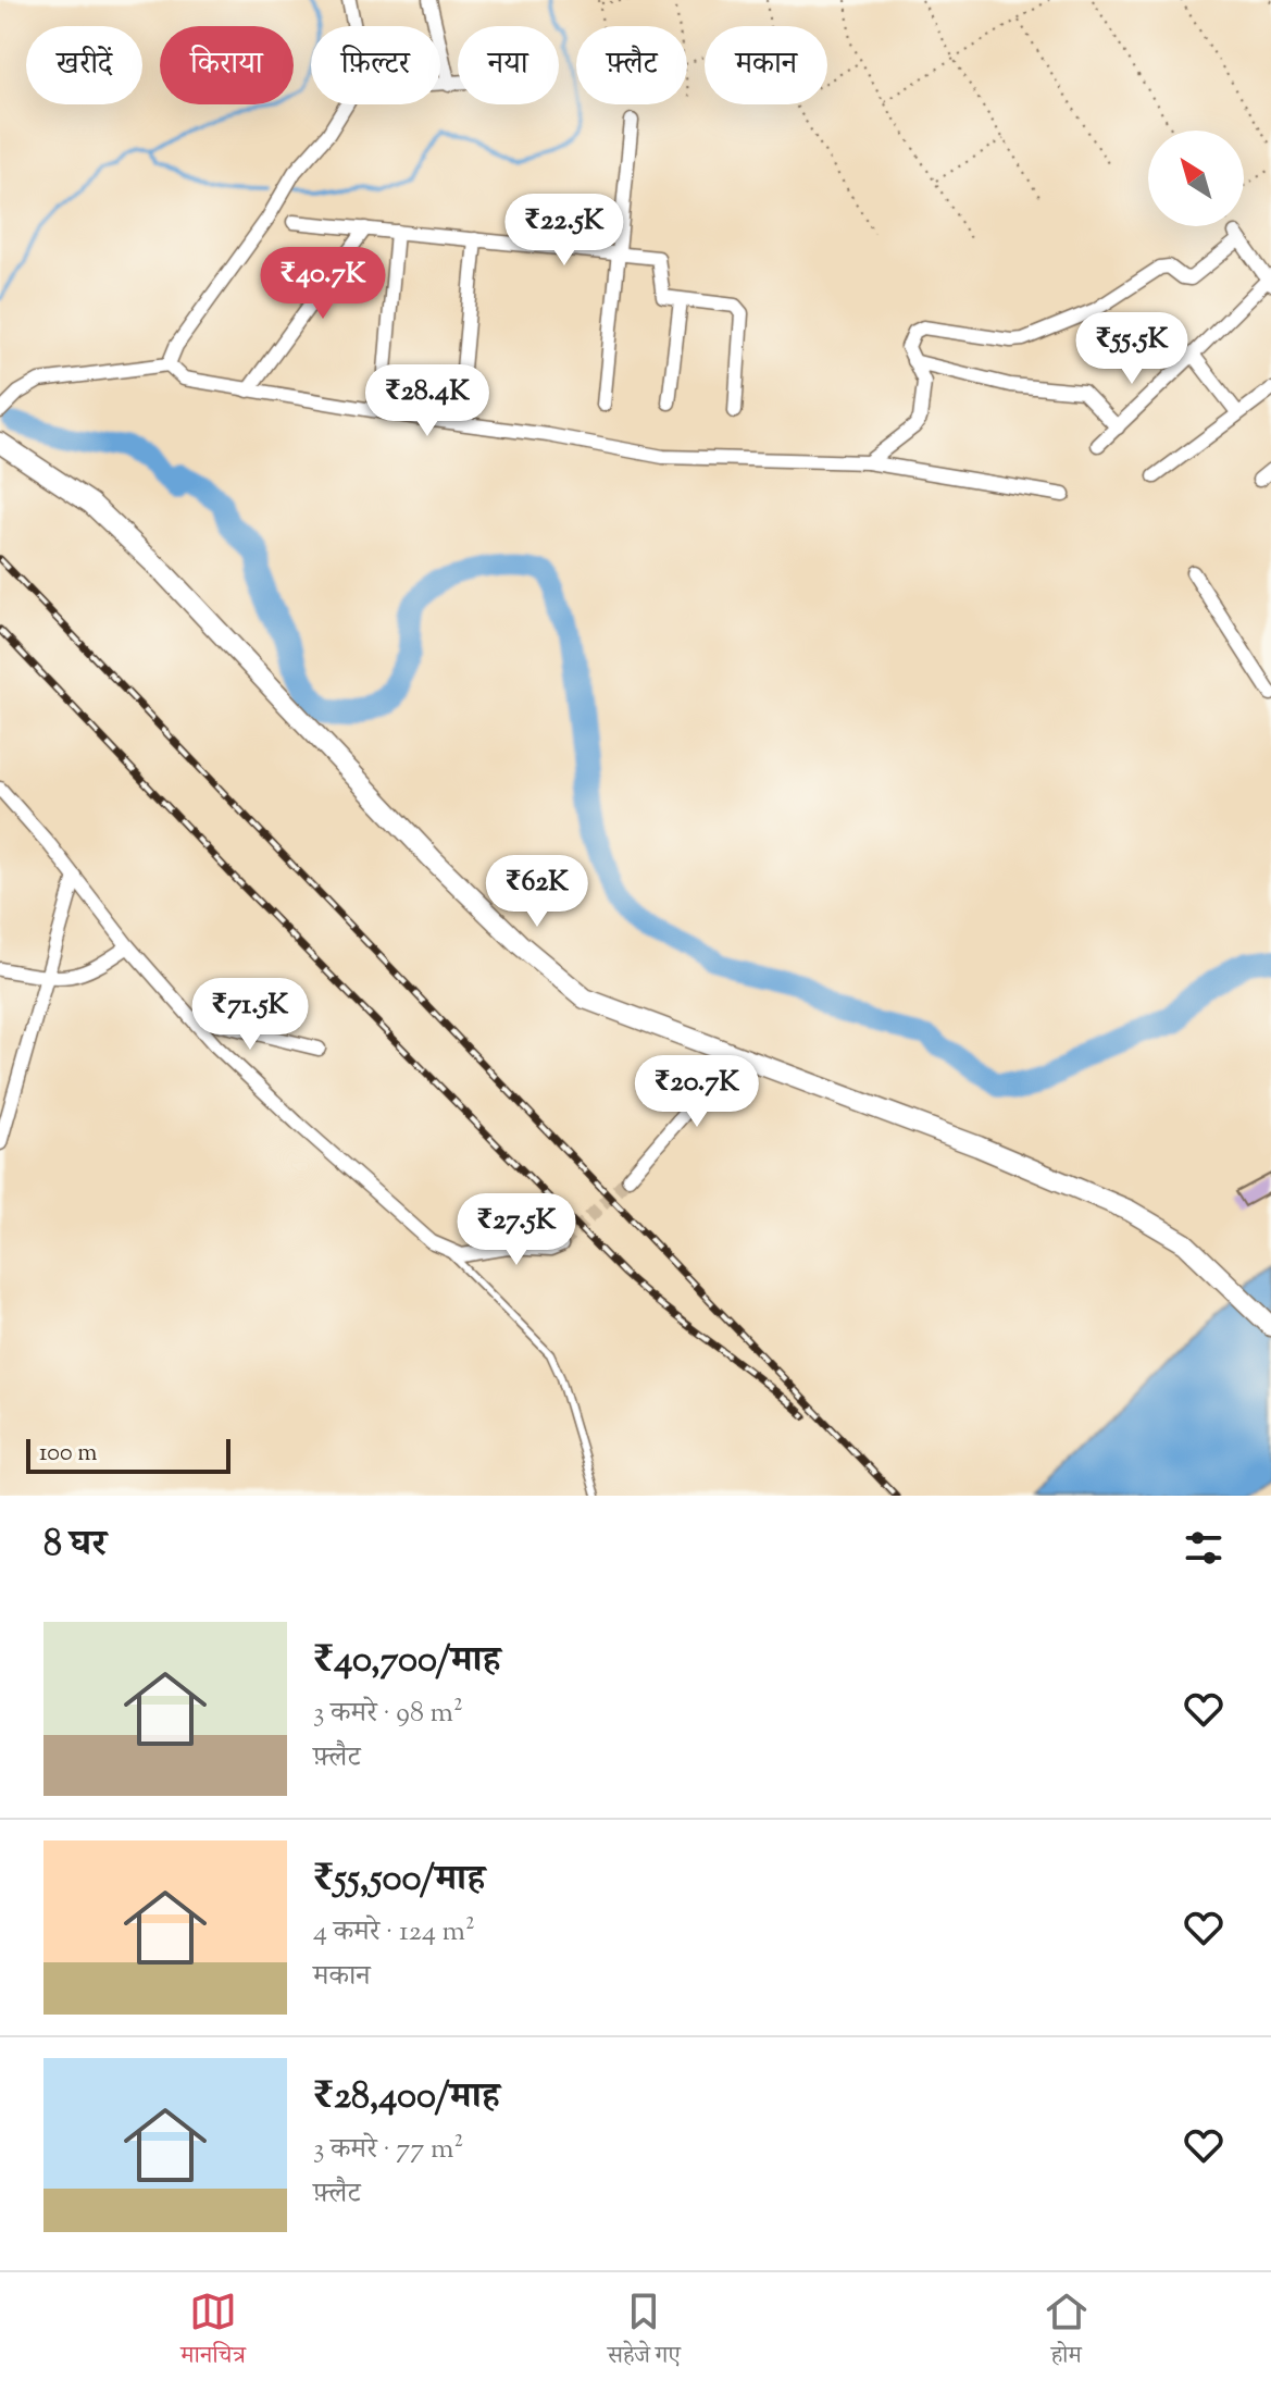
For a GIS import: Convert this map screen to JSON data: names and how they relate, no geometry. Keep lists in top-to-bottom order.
{
  "scale_bar": "100 m",
  "north": "top left",
  "page": {
    "chip": [
      "खरीदें",
      "किराया",
      "फ़िल्टर",
      "नया",
      "फ़्लैट",
      "मकान"
    ],
    "price": [
      "₹22.5K",
      "₹40.7K",
      "₹55.5K",
      "₹28.4K",
      "₹62K",
      "₹71.5K",
      "₹20.7K",
      "₹27.5K"
    ],
    "scale": "100 m",
    "heading": "8 घर",
    "list": [
      {
        "name": "₹40,700/माह",
        "note": "3 कमरे · 98 m² · फ़्लैट"
      },
      {
        "name": "₹55,500/माह",
        "note": "4 कमरे · 124 m² · मकान"
      },
      {
        "name": "₹28,400/माह",
        "note": "3 कमरे · 77 m² · फ़्लैट"
      }
    ],
    "tabs": ["मानचित्र", "सहेजे गए", "होम"]
  }
}
